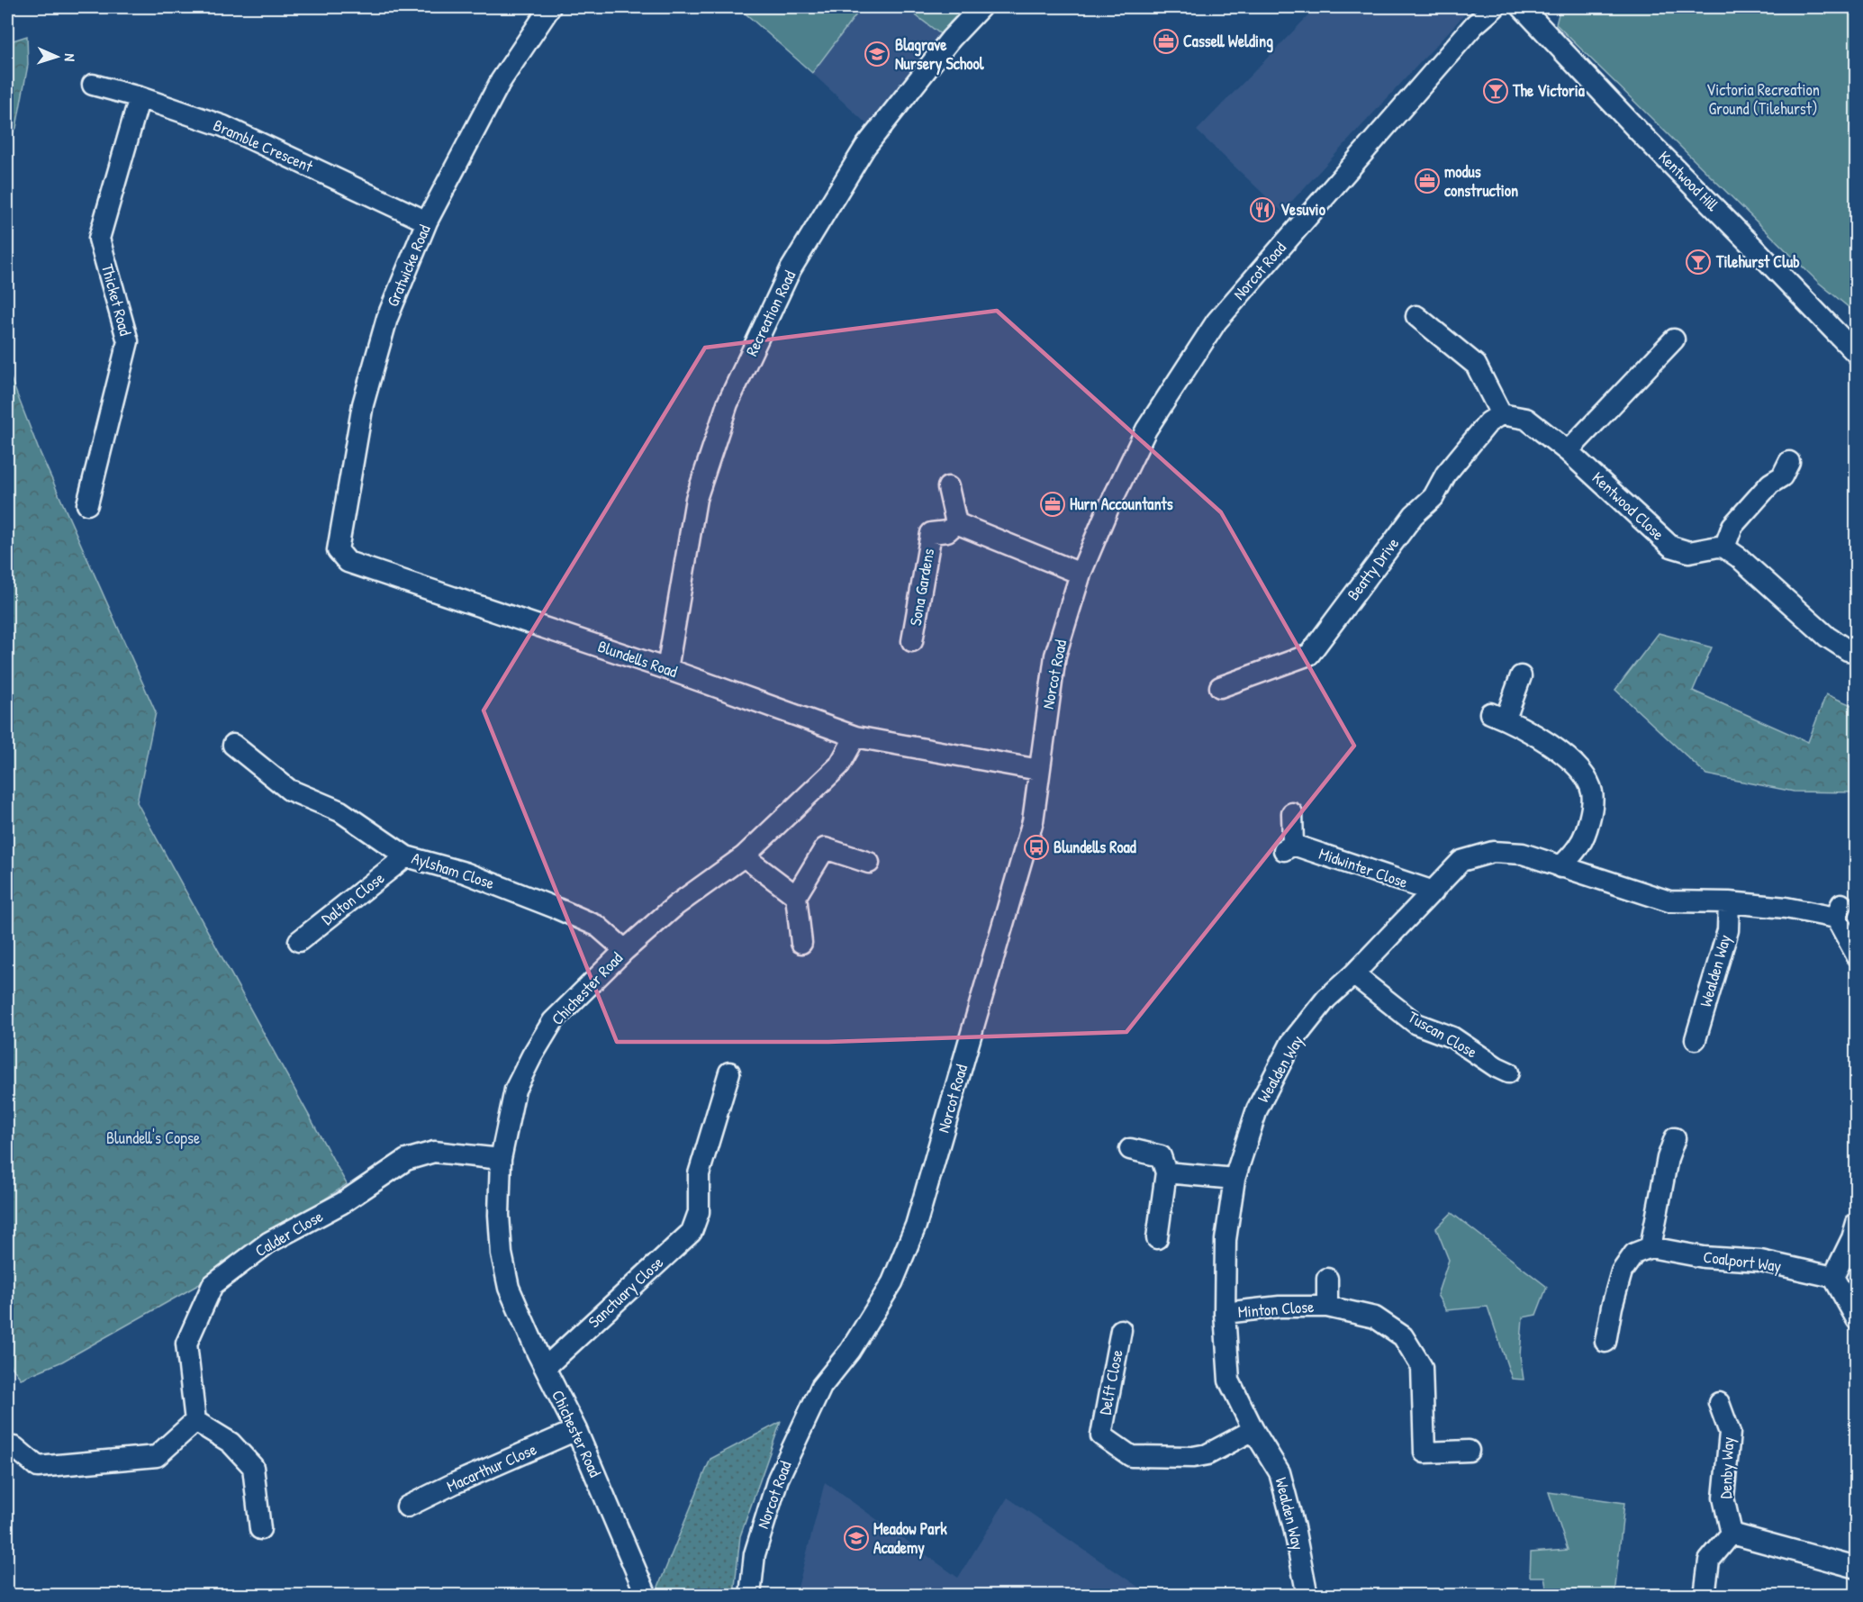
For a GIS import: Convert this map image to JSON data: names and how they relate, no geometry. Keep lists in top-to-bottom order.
{
  "streets": {
    "street": [
      "Bramble Crescent",
      "Kentwood Hill",
      "Gratwicke Road",
      "Norcot Road",
      "Thicket Road",
      "Recreation Road",
      "Kentwood Close",
      "Beatty Drive",
      "Sona Gardens",
      "Blundells Road",
      "Midwinter Close",
      "Aylsham Close",
      "Dalton Close",
      "Wealden Way",
      "Chichester Road",
      "Tuscan Close",
      "Calder Close",
      "Coalport Way",
      "Sanctuary Close",
      "Minton Close",
      "Delft Close",
      "Macarthur Close",
      "Denby Way"
    ]
  },
  "crossings": [
    ["Bramble Crescent", "Gratwicke Road"],
    ["Bramble Crescent", "Thicket Road"],
    ["Gratwicke Road", "Blundells Road"],
    ["Norcot Road", "Blundells Road"],
    ["Recreation Road", "Blundells Road"],
    ["Kentwood Close", "Beatty Drive"],
    ["Blundells Road", "Chichester Road"],
    ["Midwinter Close", "Wealden Way"],
    ["Aylsham Close", "Dalton Close"],
    ["Aylsham Close", "Chichester Road"],
    ["Wealden Way", "Tuscan Close"],
    ["Wealden Way", "Minton Close"],
    ["Wealden Way", "Delft Close"],
    ["Chichester Road", "Calder Close"],
    ["Chichester Road", "Sanctuary Close"],
    ["Chichester Road", "Macarthur Close"]
  ],
  "parks": ["Victoria Recreation Ground (Tilehurst)", "Blundell's Copse"],
  "places": {
    "office": ["Cassell Welding", "modus construction", "Hurn Accountants"],
    "school or university": ["Blagrave Nursery School", "Meadow Park Academy"],
    "bar": ["The Victoria", "Tilehurst Club"],
    "restaurant": ["Vesuvio"],
    "bus stop": ["Blundells Road"]
  },
  "north": "right"
}
